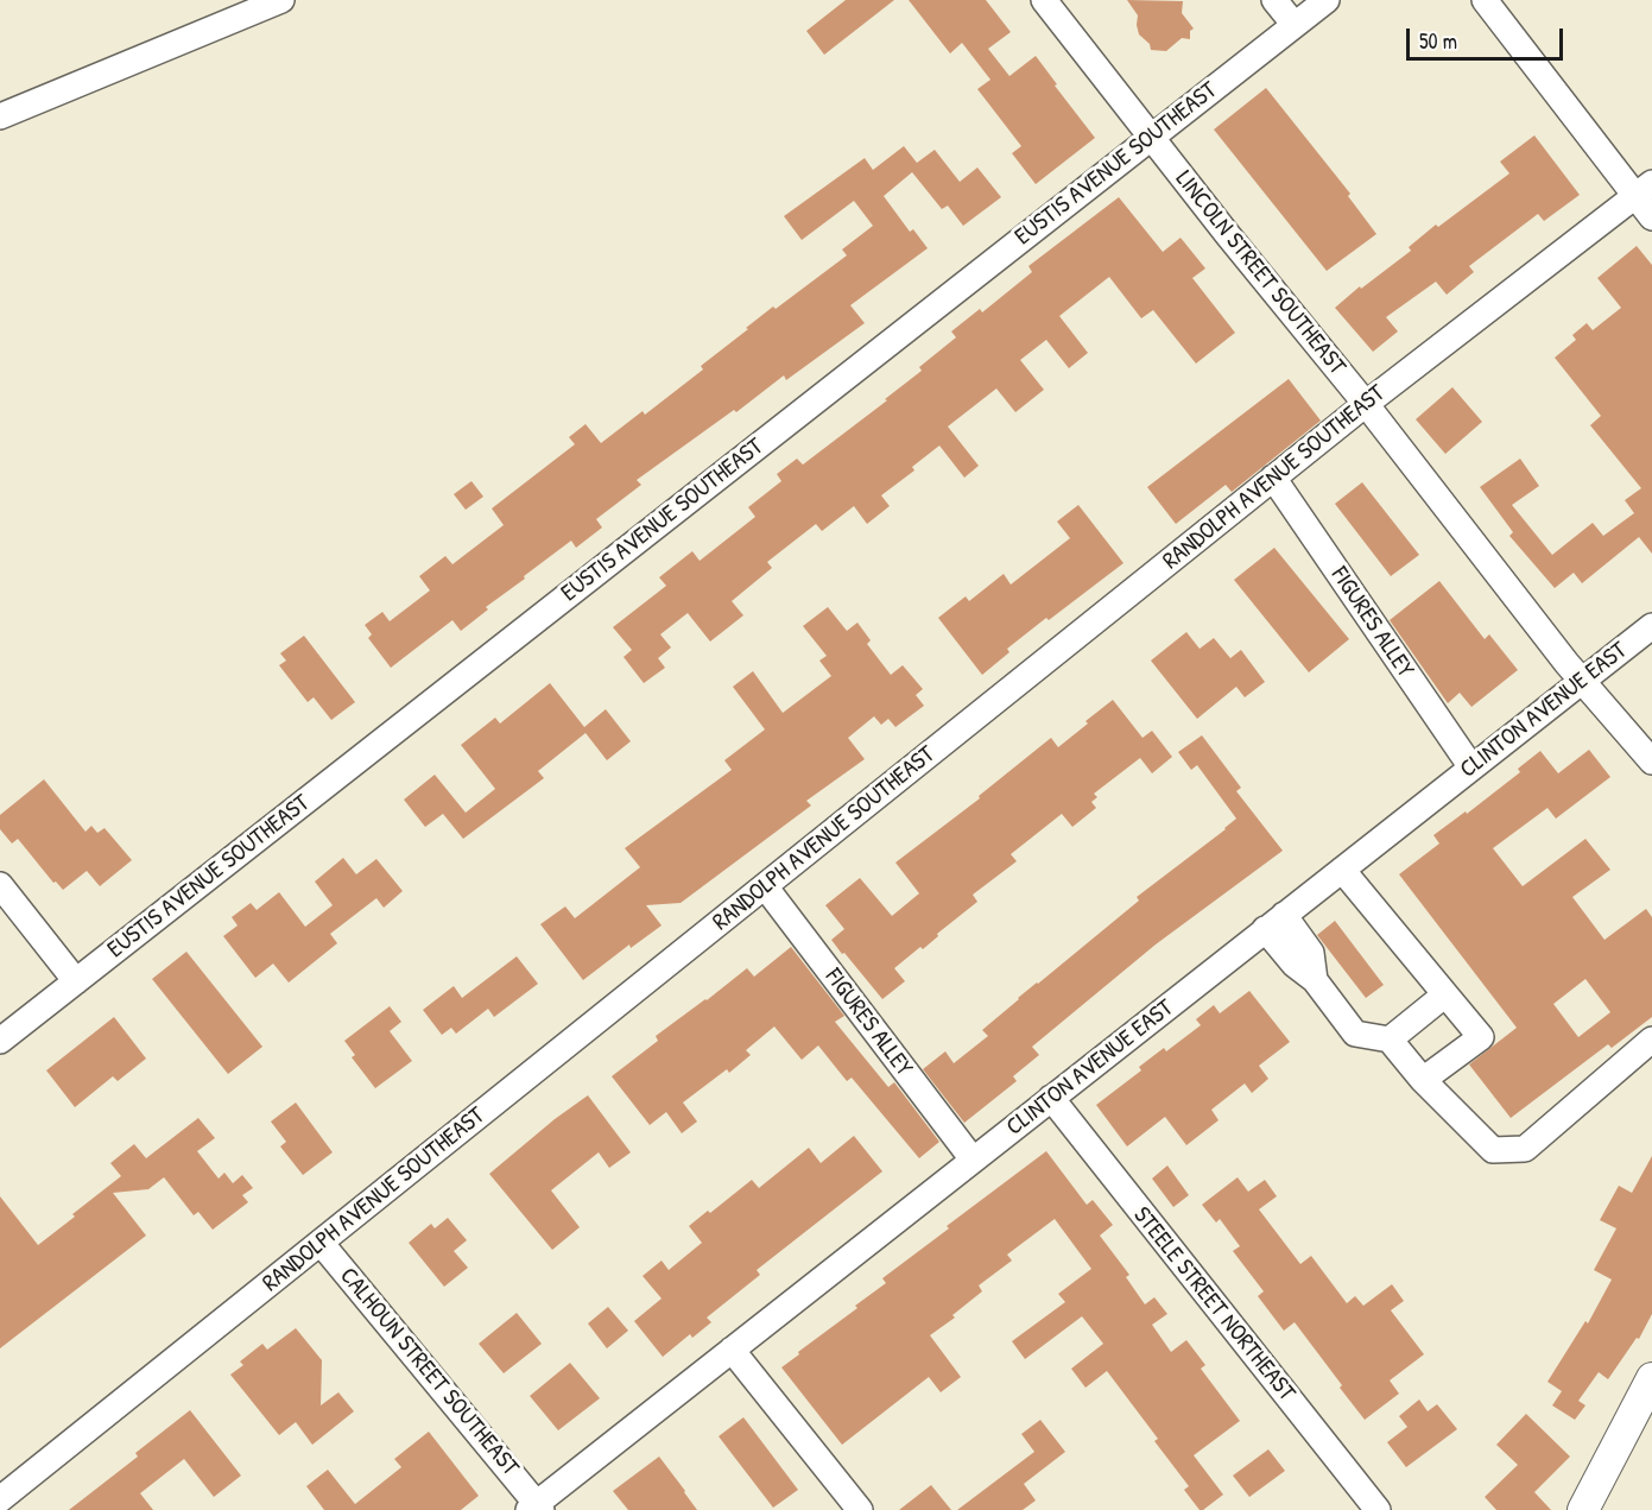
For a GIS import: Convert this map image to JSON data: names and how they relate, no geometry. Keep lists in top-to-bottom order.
{
  "streets": {
    "street": [
      "EUSTIS AVENUE SOUTHEAST",
      "LINCOLN STREET SOUTHEAST",
      "RANDOLPH AVENUE SOUTHEAST",
      "FIGURES ALLEY",
      "CLINTON AVENUE EAST",
      "STEELE STREET NORTHEAST",
      "CALHOUN STREET SOUTHEAST"
    ]
  },
  "crossings": [
    ["EUSTIS AVENUE SOUTHEAST", "LINCOLN STREET SOUTHEAST"],
    ["LINCOLN STREET SOUTHEAST", "RANDOLPH AVENUE SOUTHEAST"],
    ["LINCOLN STREET SOUTHEAST", "CLINTON AVENUE EAST"],
    ["RANDOLPH AVENUE SOUTHEAST", "FIGURES ALLEY"],
    ["RANDOLPH AVENUE SOUTHEAST", "CALHOUN STREET SOUTHEAST"],
    ["FIGURES ALLEY", "CLINTON AVENUE EAST"],
    ["CLINTON AVENUE EAST", "STEELE STREET NORTHEAST"],
    ["CLINTON AVENUE EAST", "CALHOUN STREET SOUTHEAST"]
  ],
  "scale_bar": "50 m"
}
